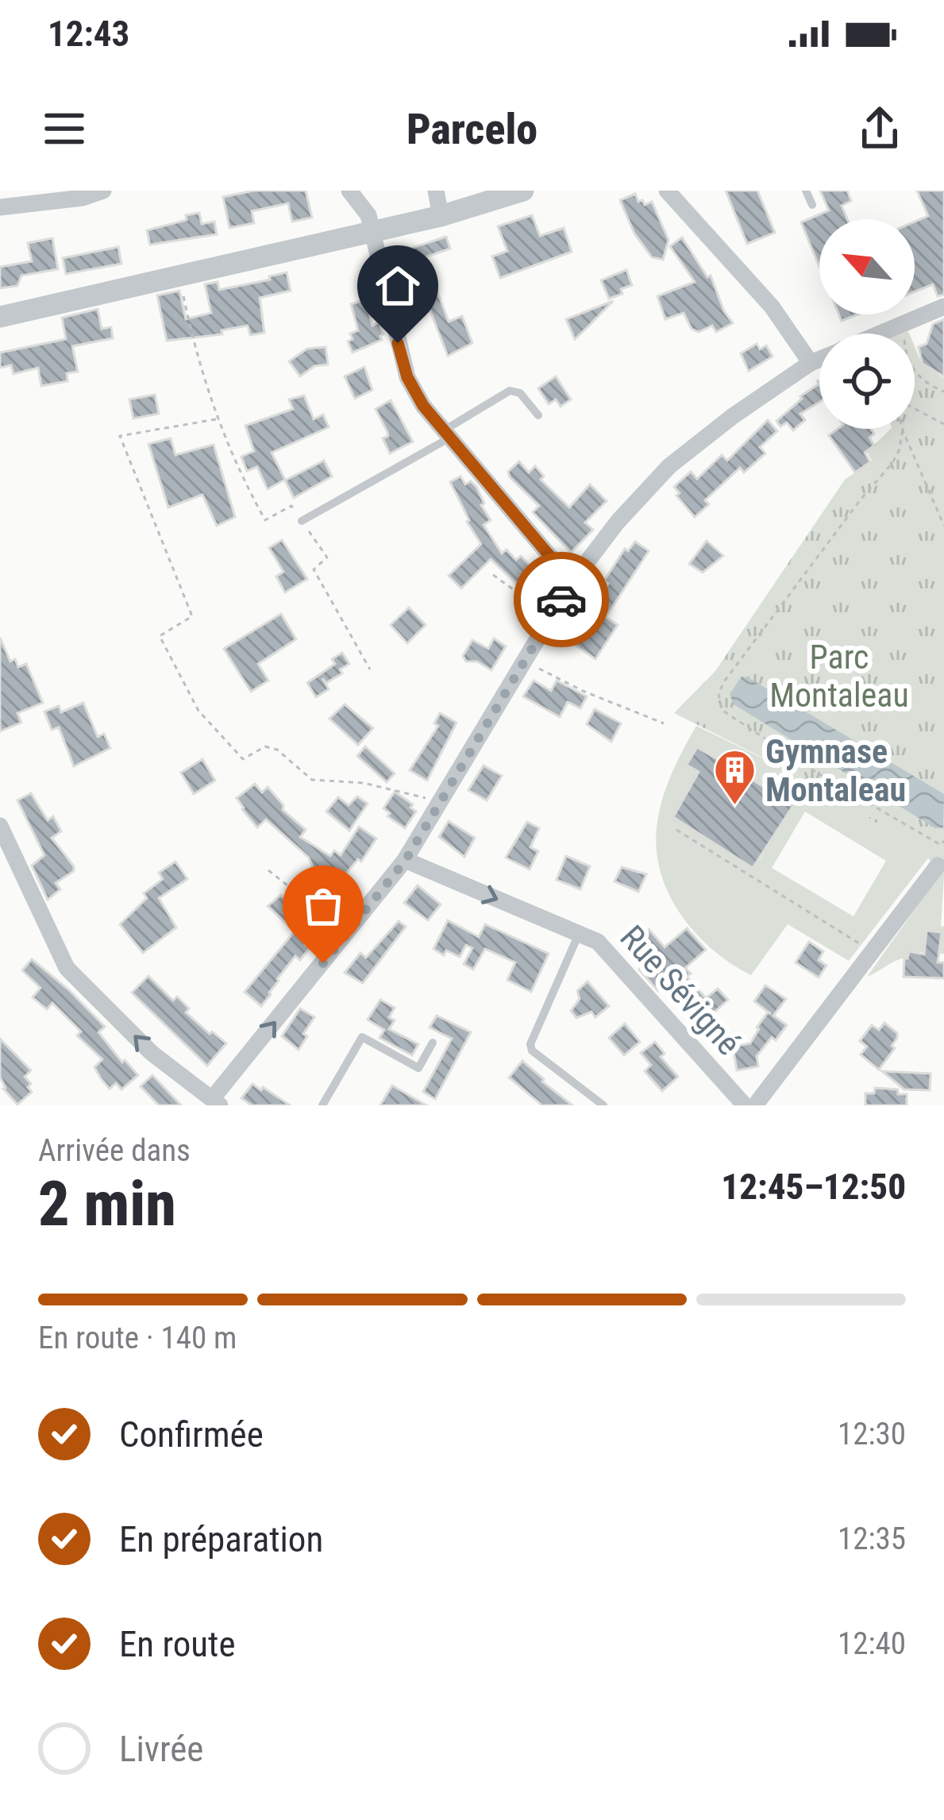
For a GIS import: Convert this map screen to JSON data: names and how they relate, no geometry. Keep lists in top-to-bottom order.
{
  "streets": {
    "street": ["Rue Sévigné"]
  },
  "one_way": ["Rue Sévigné"],
  "parks": ["Parc Montaleau"],
  "places": {
    "building": ["Gymnase Montaleau"]
  },
  "north": "top left",
  "page": {
    "status": "12:43",
    "header": "Parcelo",
    "heading": ["2 min", "Arrivée dans", "12:45–12:50"],
    "bar": "En route · 140 m",
    "list": [
      ["Confirmée", "12:30"],
      ["En préparation", "12:35"],
      ["En route", "12:40"],
      "Livrée"
    ]
  }
}
